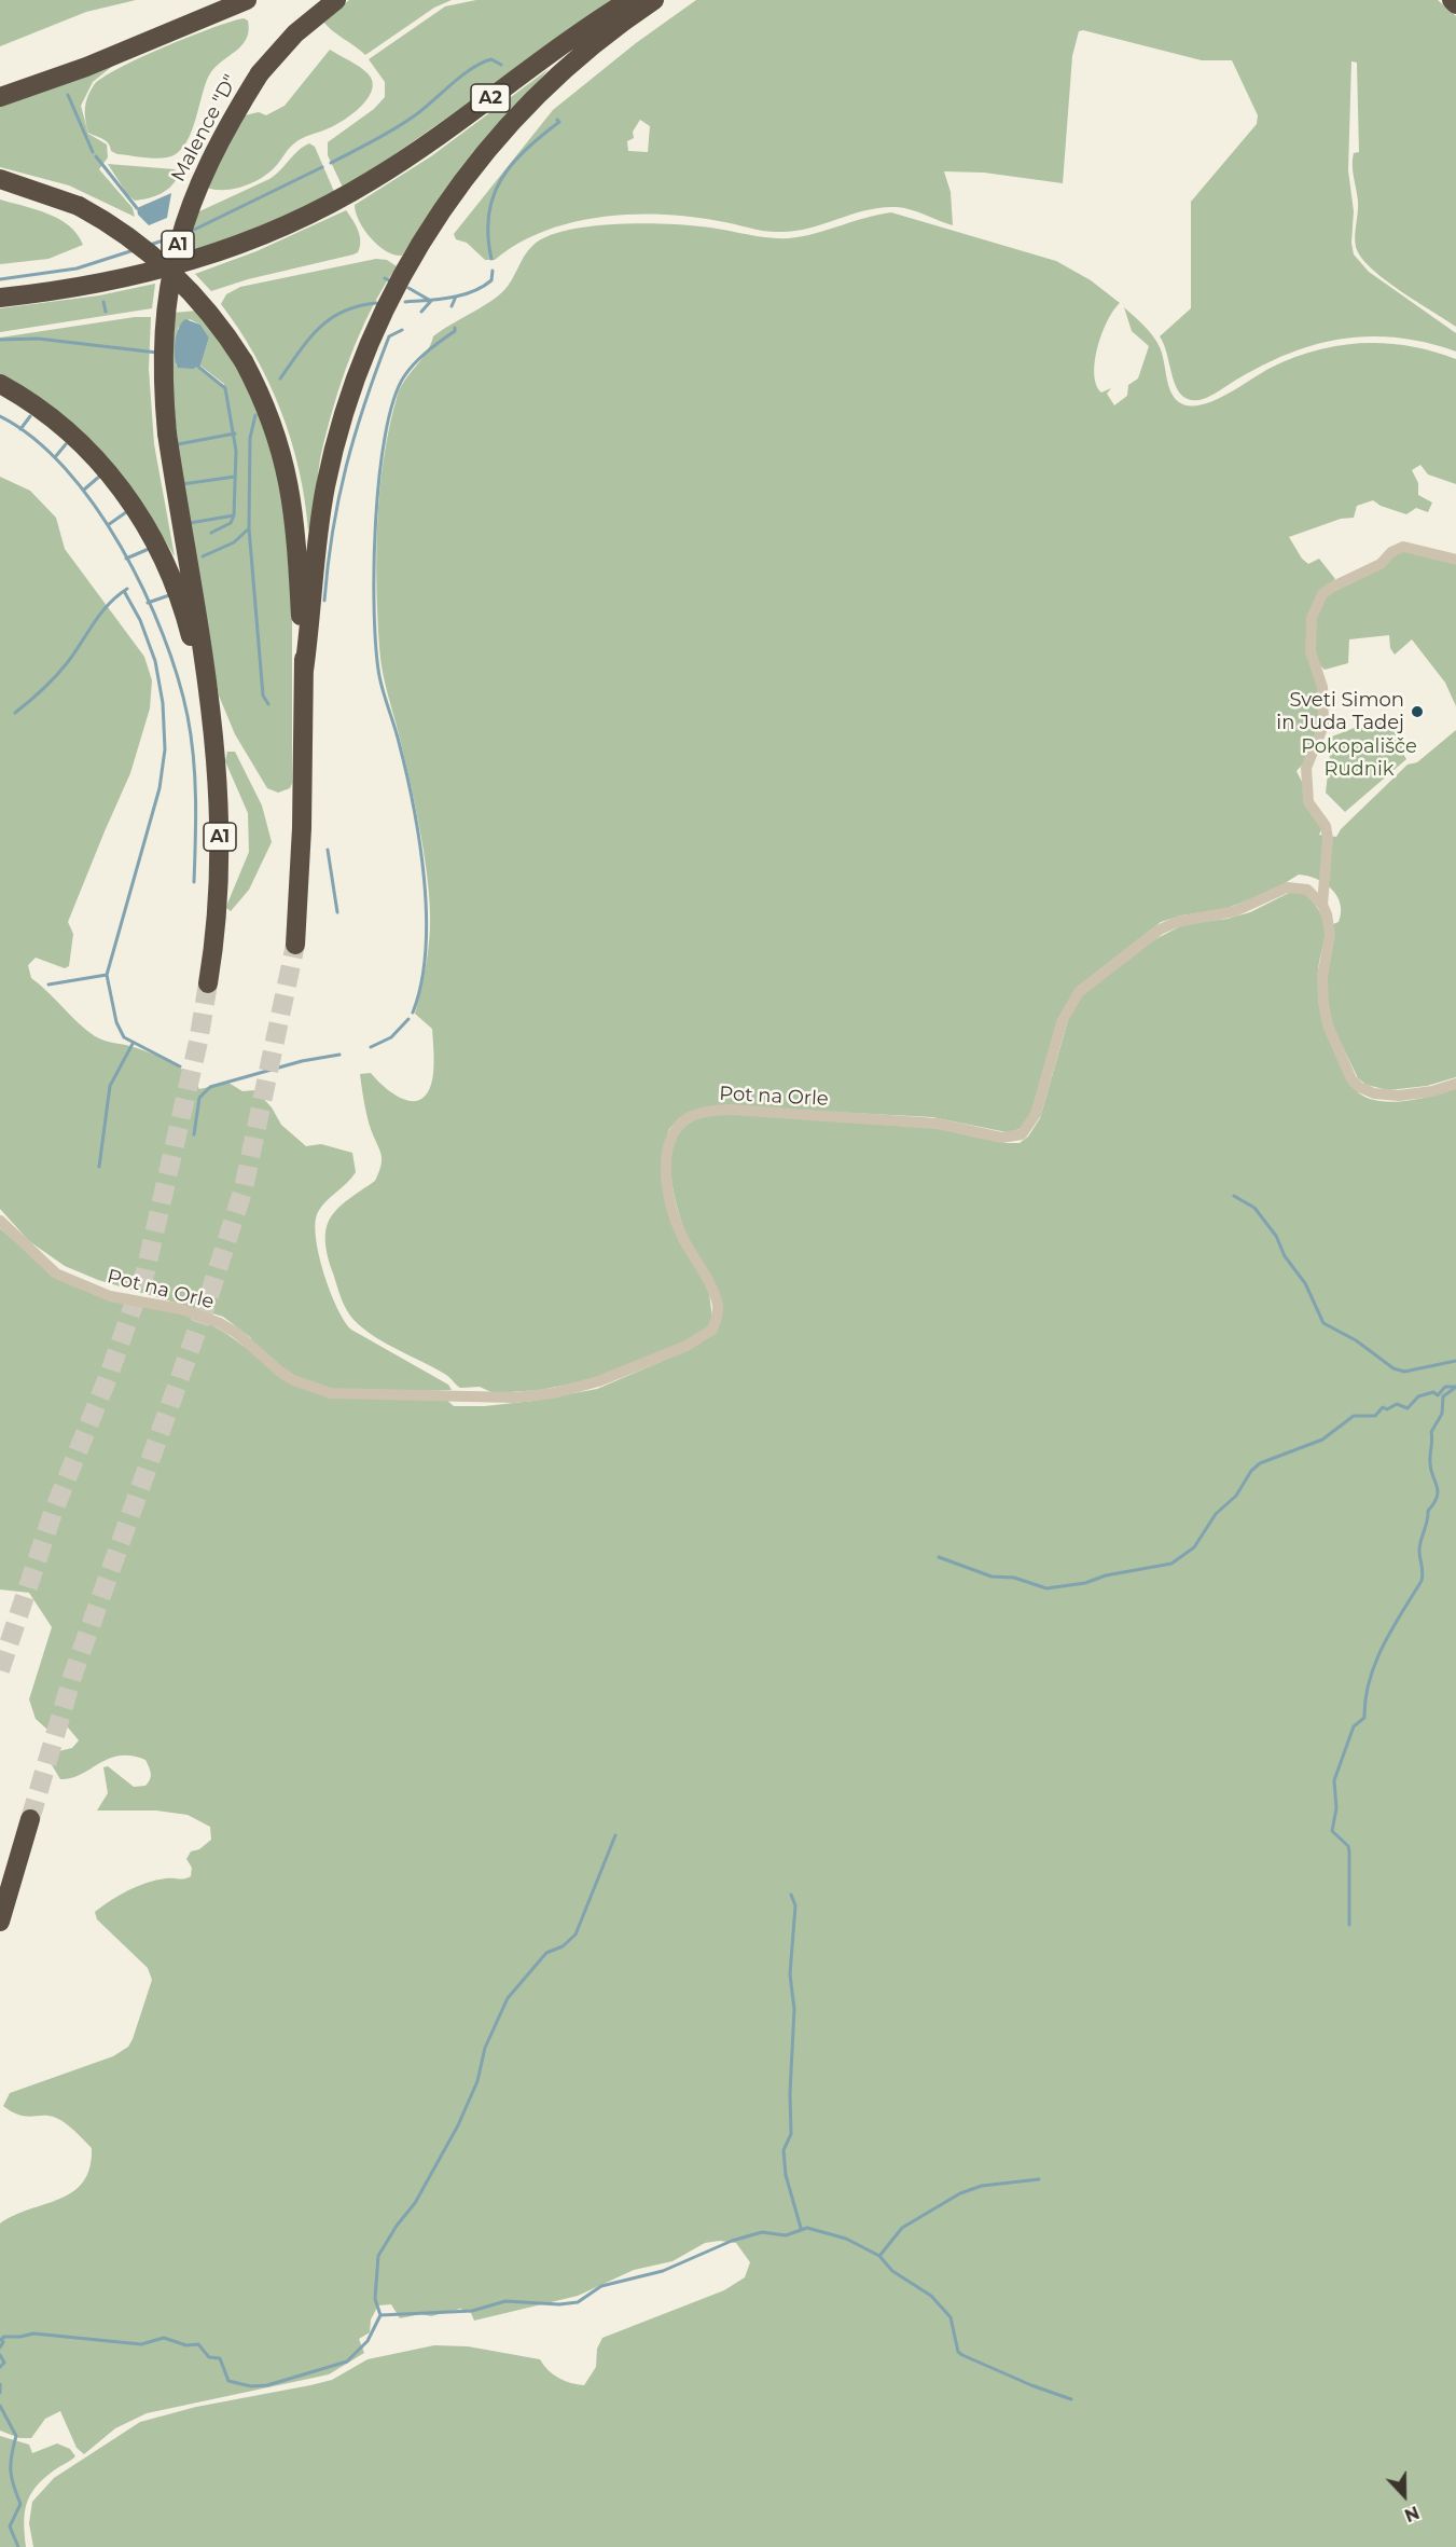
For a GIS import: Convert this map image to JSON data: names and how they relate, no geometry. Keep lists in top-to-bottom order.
{
  "streets": {
    "highway": ["A2", "Malence \"D\"", "A1"],
    "street": ["Pot na Orle"]
  },
  "crossings": [
    ["Malence \"D\"", "A1"]
  ],
  "parks": ["Pokopališče Rudnik"],
  "places": ["Sveti Simon in Juda Tadej"],
  "north": "bottom"
}
